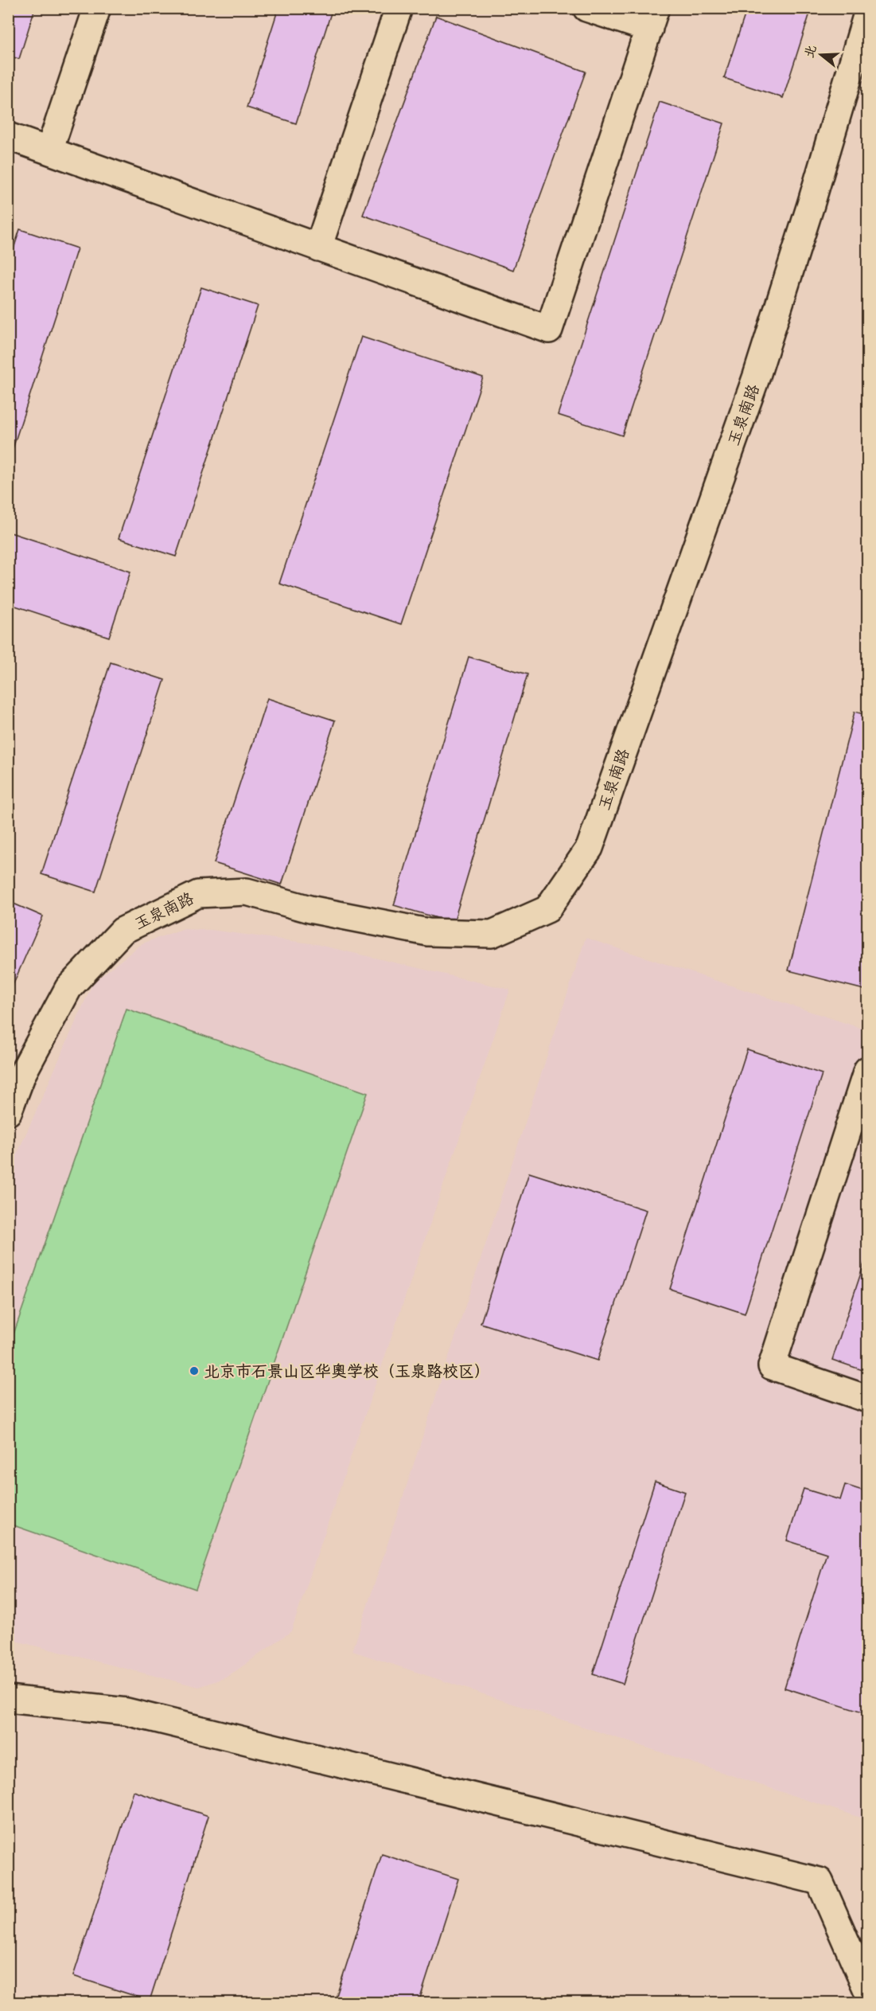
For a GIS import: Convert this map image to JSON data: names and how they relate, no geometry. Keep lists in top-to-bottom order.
{
  "streets": {
    "street": ["玉泉南路"]
  },
  "places": ["北京市石景山区华奥学校（玉泉路校区）"],
  "north": "left"
}
